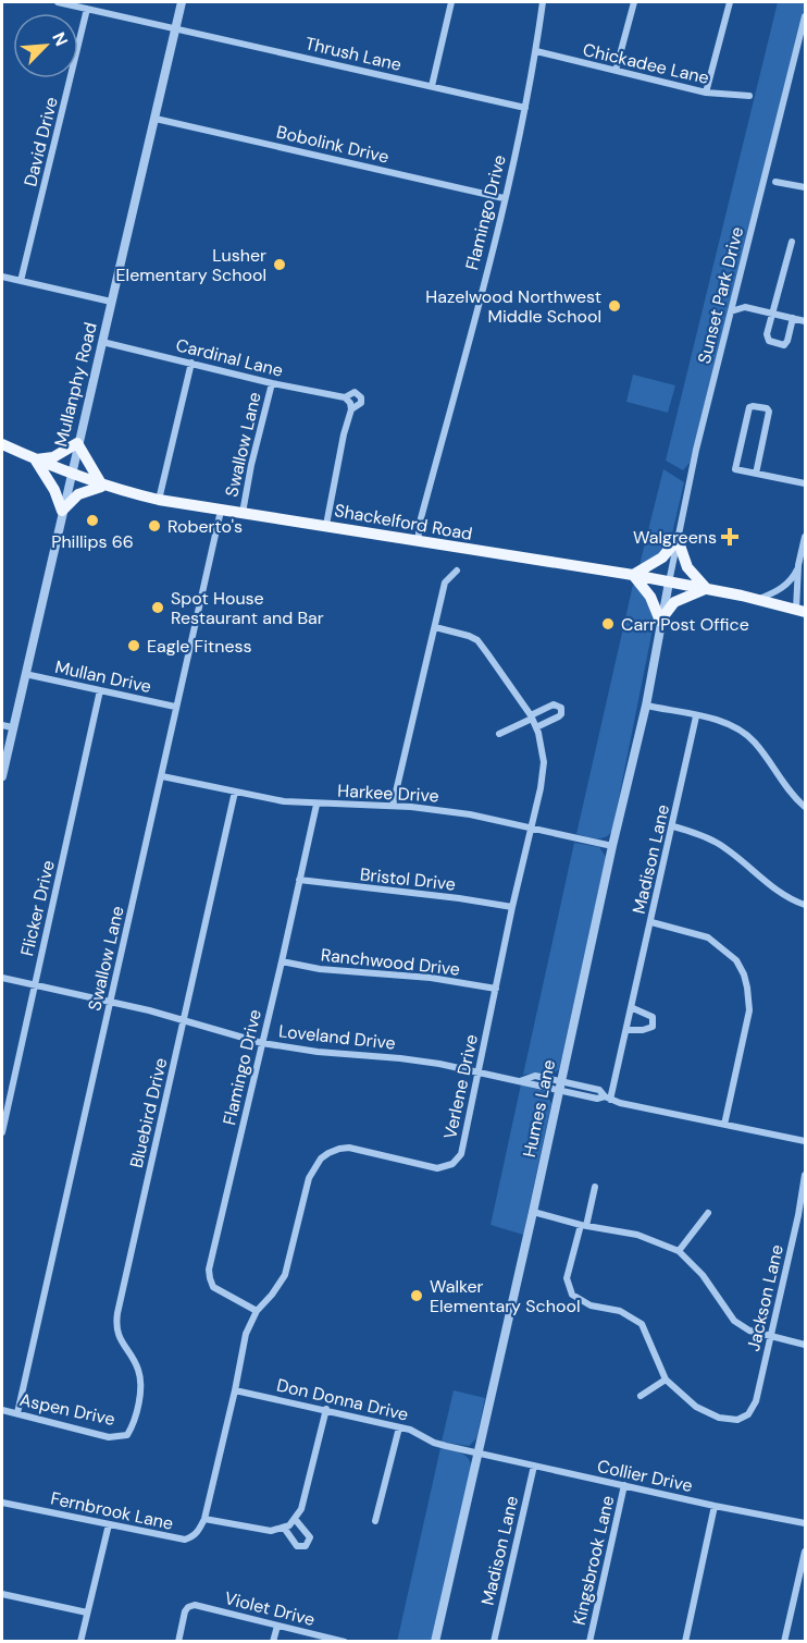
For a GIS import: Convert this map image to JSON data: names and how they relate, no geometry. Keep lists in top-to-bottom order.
{
  "streets": {
    "main road": ["Shackelford Road"],
    "street": [
      "Thrush Lane",
      "Chickadee Lane",
      "David Drive",
      "Bobolink Drive",
      "Flamingo Drive",
      "Sunset Park Drive",
      "Cardinal Lane",
      "Mullanphy Road",
      "Swallow Lane",
      "Mullan Drive",
      "Harkee Drive",
      "Madison Lane",
      "Bristol Drive",
      "Flicker Drive",
      "Ranchwood Drive",
      "Loveland Drive",
      "Verlene Drive",
      "Humes Lane",
      "Bluebird Drive",
      "Jackson Lane",
      "Don Donna Drive",
      "Aspen Drive",
      "Collier Drive",
      "Fernbrook Lane",
      "Kingsbrook Lane",
      "Violet Drive"
    ]
  },
  "crossings": [
    ["Thrush Lane", "David Drive"],
    ["Thrush Lane", "Flamingo Drive"],
    ["Thrush Lane", "Mullanphy Road"],
    ["Chickadee Lane", "Flamingo Drive"],
    ["Bobolink Drive", "Flamingo Drive"],
    ["Bobolink Drive", "Mullanphy Road"],
    ["Flamingo Drive", "Shackelford Road"],
    ["Flamingo Drive", "Harkee Drive"],
    ["Flamingo Drive", "Bristol Drive"],
    ["Flamingo Drive", "Ranchwood Drive"],
    ["Flamingo Drive", "Loveland Drive"],
    ["Flamingo Drive", "Verlene Drive"],
    ["Sunset Park Drive", "Shackelford Road"],
    ["Sunset Park Drive", "Humes Lane"],
    ["Cardinal Lane", "Mullanphy Road"],
    ["Cardinal Lane", "Swallow Lane"],
    ["Cardinal Lane", "Shackelford Road"],
    ["Mullanphy Road", "Shackelford Road"],
    ["Mullanphy Road", "Mullan Drive"],
    ["Swallow Lane", "Shackelford Road"],
    ["Swallow Lane", "Mullan Drive"],
    ["Swallow Lane", "Harkee Drive"],
    ["Swallow Lane", "Loveland Drive"],
    ["Swallow Lane", "Aspen Drive"],
    ["Shackelford Road", "Humes Lane"],
    ["Mullan Drive", "Flicker Drive"],
    ["Harkee Drive", "Verlene Drive"],
    ["Harkee Drive", "Humes Lane"],
    ["Harkee Drive", "Bluebird Drive"],
    ["Madison Lane", "Loveland Drive"],
    ["Madison Lane", "Collier Drive"],
    ["Bristol Drive", "Verlene Drive"],
    ["Flicker Drive", "Loveland Drive"],
    ["Ranchwood Drive", "Verlene Drive"],
    ["Loveland Drive", "Verlene Drive"],
    ["Loveland Drive", "Humes Lane"],
    ["Loveland Drive", "Bluebird Drive"],
    ["Verlene Drive", "Don Donna Drive"],
    ["Verlene Drive", "Fernbrook Lane"],
    ["Humes Lane", "Don Donna Drive"],
    ["Humes Lane", "Collier Drive"],
    ["Bluebird Drive", "Aspen Drive"],
    ["Don Donna Drive", "Collier Drive"],
    ["Collier Drive", "Kingsbrook Lane"]
  ],
  "places": {
    "other": [
      "Lusher Elementary School",
      "Hazelwood Northwest Middle School",
      "Phillips 66",
      "Roberto's",
      "Spot House Restaurant and Bar",
      "Carr Post Office",
      "Eagle Fitness",
      "Walker Elementary School"
    ],
    "health": ["Walgreens"]
  },
  "north": "top right"
}
